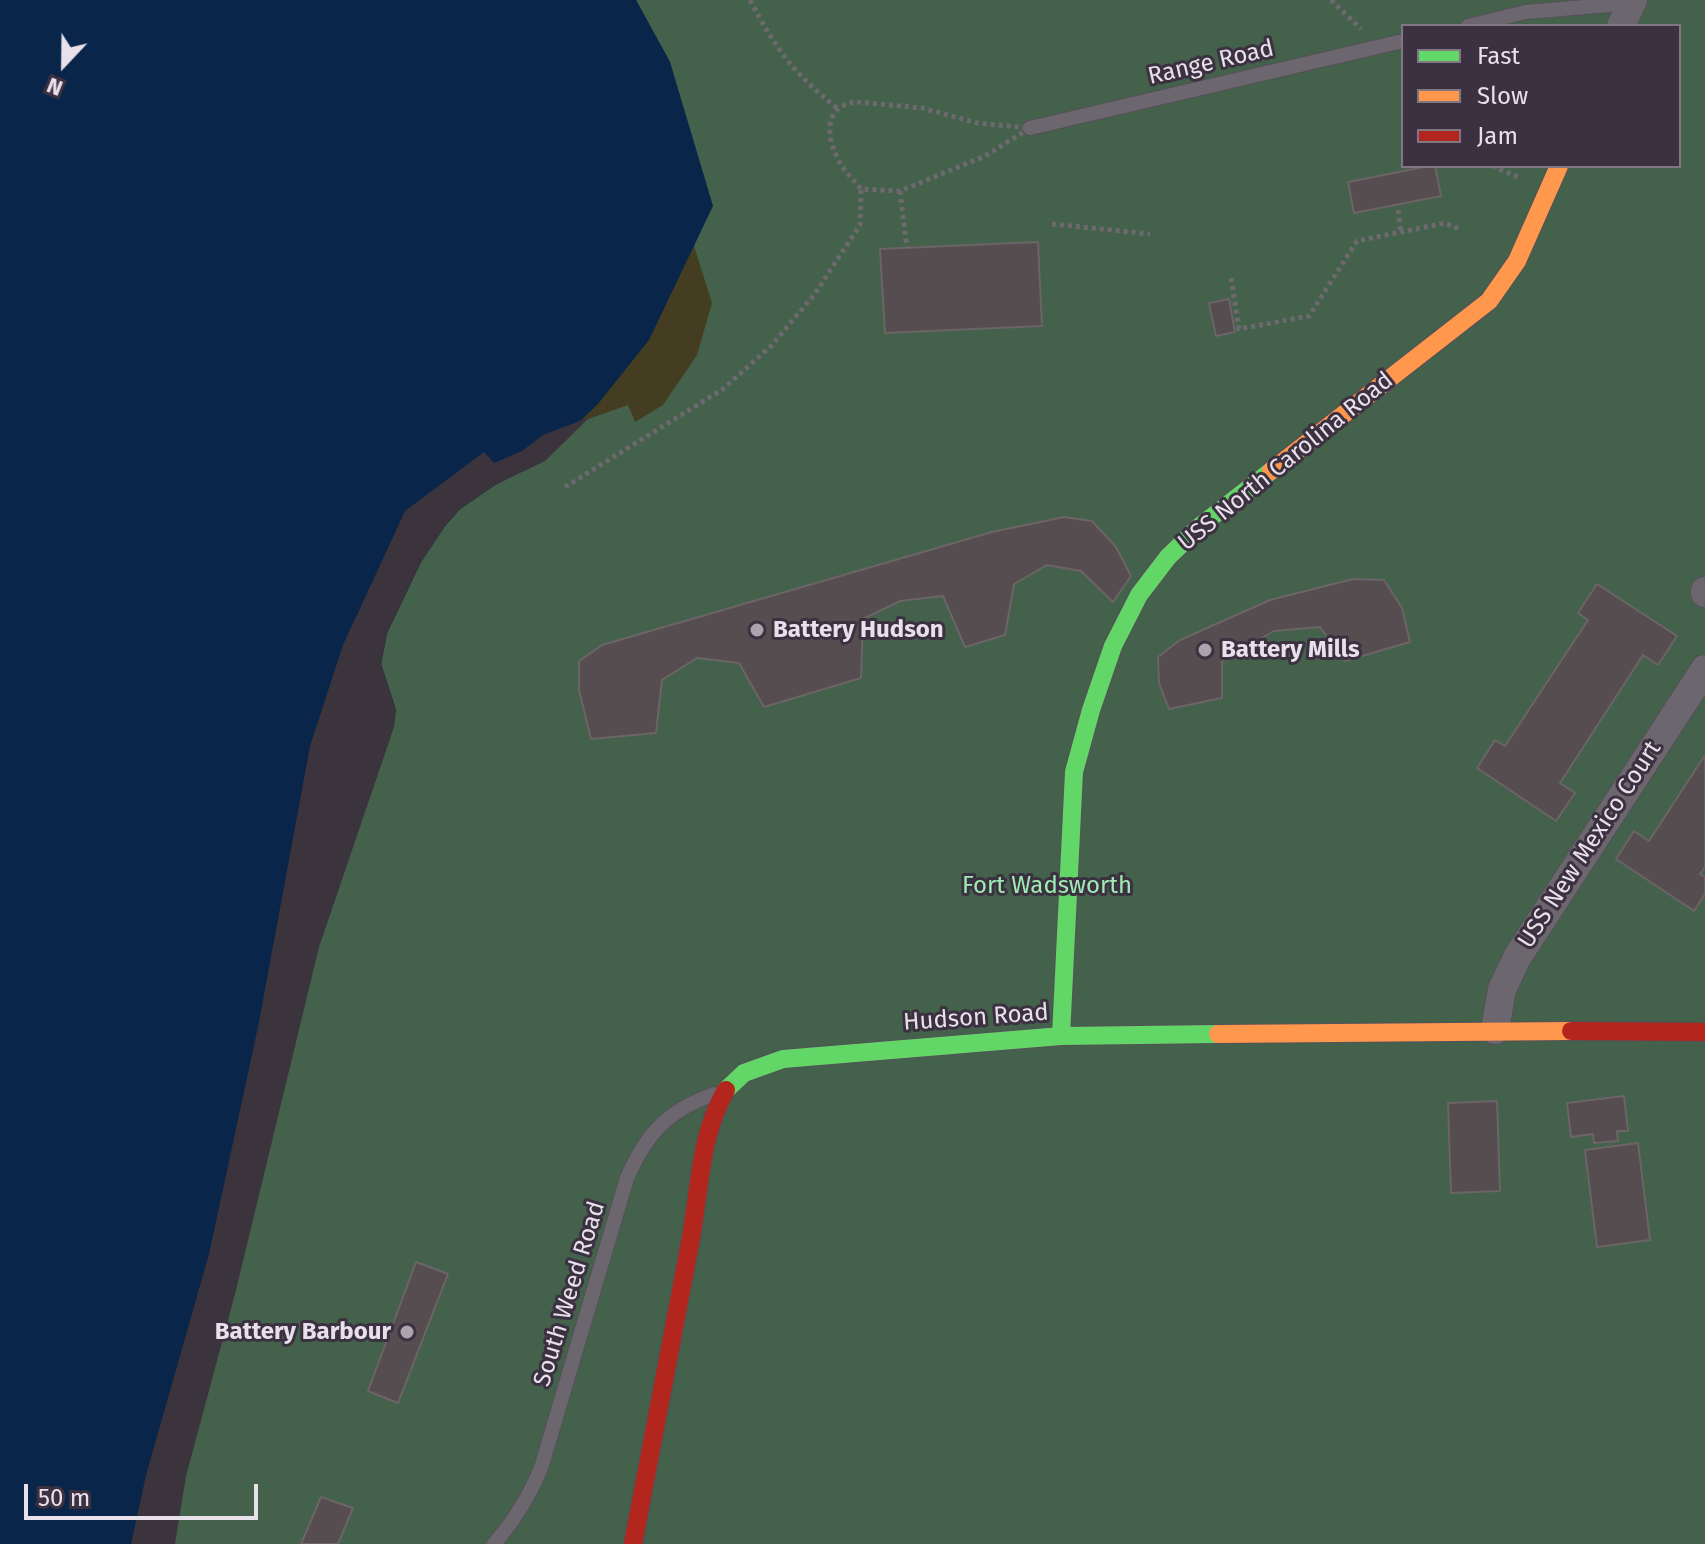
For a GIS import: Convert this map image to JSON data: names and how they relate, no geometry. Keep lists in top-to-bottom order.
{
  "streets": {
    "street": ["USS North Carolina Road", "USS New Mexico Court", "Hudson Road"],
    "lane": ["Range Road", "South Weed Road"]
  },
  "crossings": [
    ["USS North Carolina Road", "Hudson Road"],
    ["USS New Mexico Court", "Hudson Road"],
    ["Hudson Road", "South Weed Road"]
  ],
  "parks": ["Fort Wadsworth"],
  "places": ["Battery Hudson", "Battery Mills", "Battery Barbour"],
  "legend": ["Fast", "Slow", "Jam"],
  "scale_bar": "50 m",
  "north": "bottom"
}
